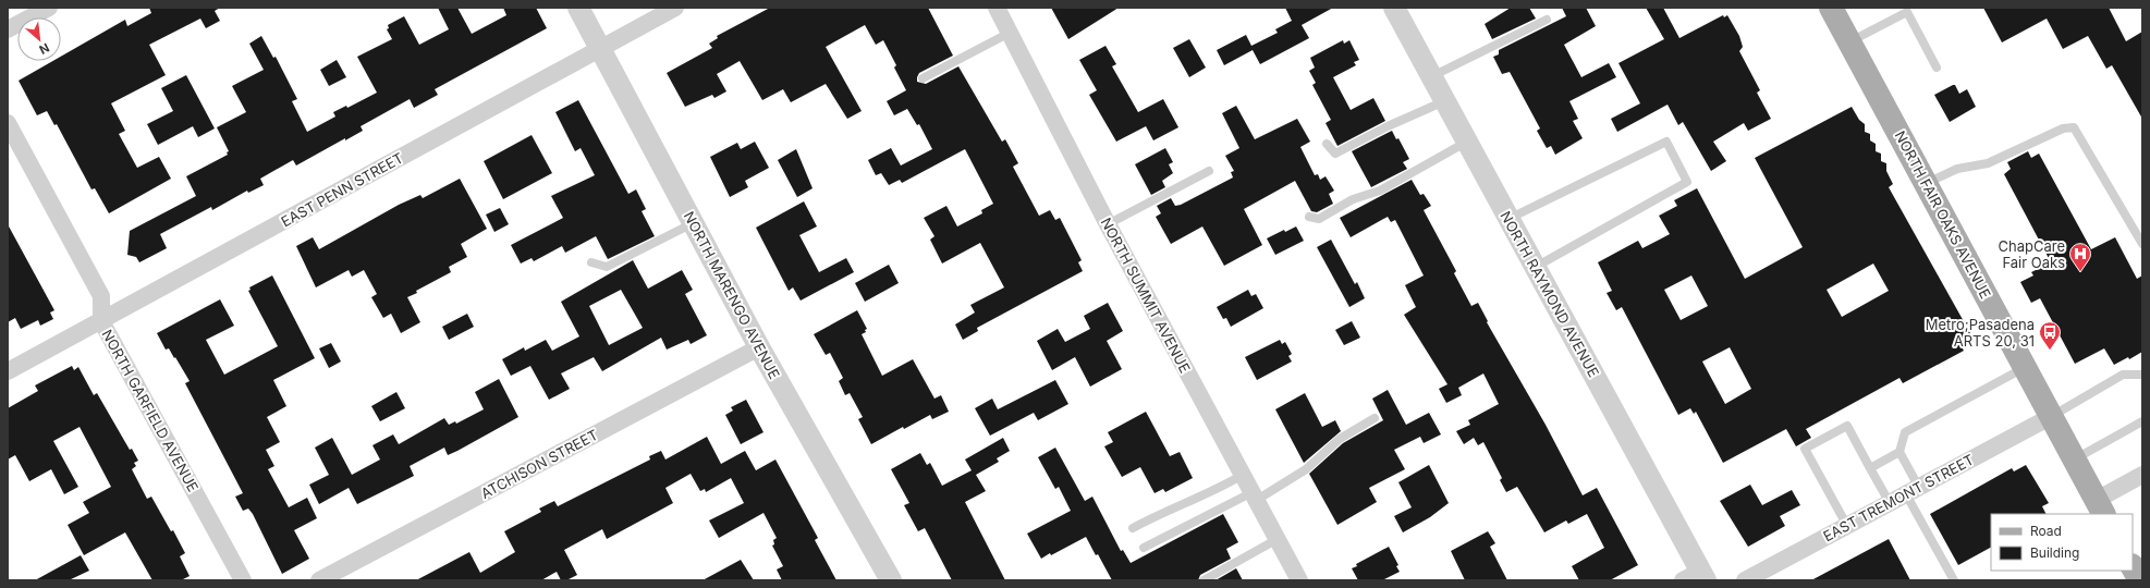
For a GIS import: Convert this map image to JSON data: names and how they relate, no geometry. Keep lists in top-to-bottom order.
{
  "streets": {
    "main road": ["NORTH FAIR OAKS AVENUE"],
    "street": [
      "EAST PENN STREET",
      "NORTH RAYMOND AVENUE",
      "NORTH MARENGO AVENUE",
      "NORTH SUMMIT AVENUE",
      "NORTH GARFIELD AVENUE",
      "ATCHISON STREET",
      "EAST TREMONT STREET"
    ]
  },
  "crossings": [
    ["EAST PENN STREET", "NORTH MARENGO AVENUE"],
    ["EAST PENN STREET", "NORTH GARFIELD AVENUE"],
    ["NORTH FAIR OAKS AVENUE", "EAST TREMONT STREET"],
    ["NORTH MARENGO AVENUE", "ATCHISON STREET"]
  ],
  "places": {
    "hospital": ["ChapCare Fair Oaks"],
    "bus stop": ["Metro;Pasadena ARTS 20, 31"]
  },
  "legend": ["Road", "Building"],
  "north": "bottom right"
}
